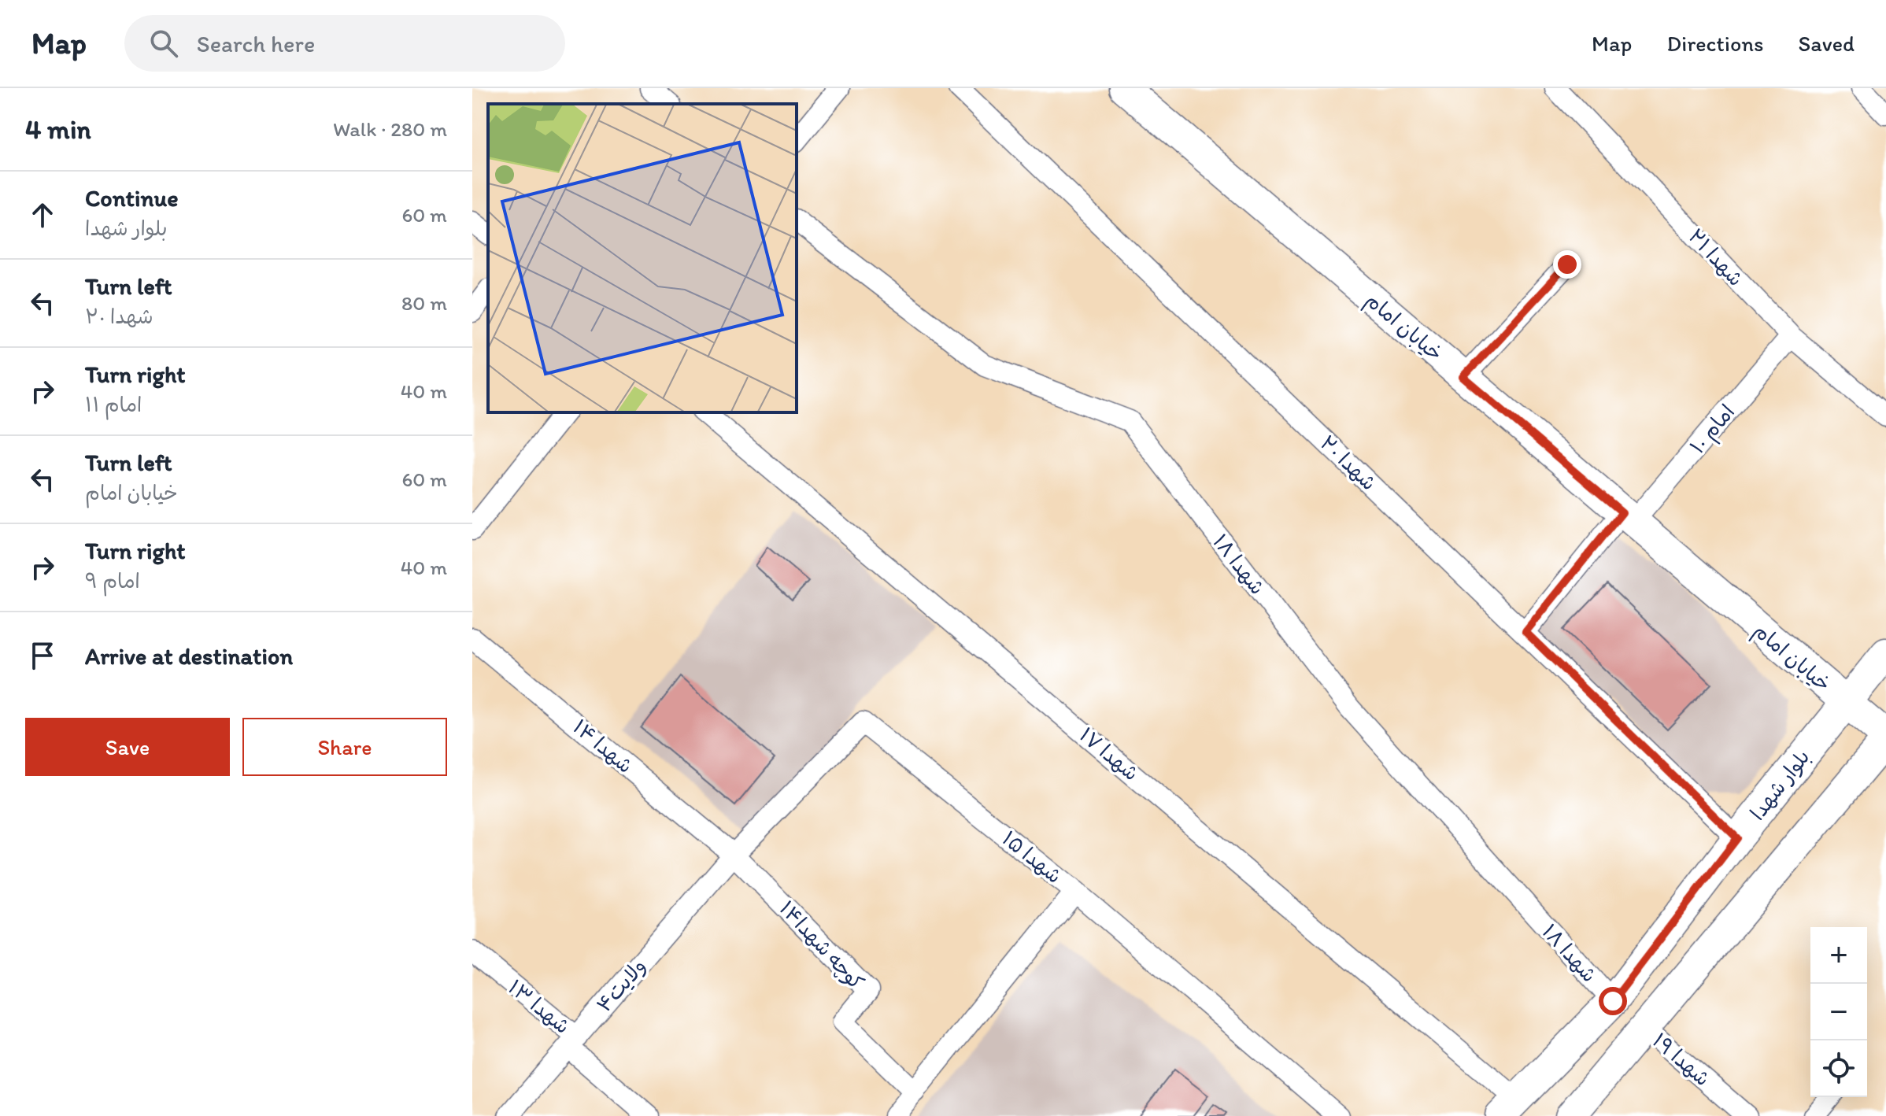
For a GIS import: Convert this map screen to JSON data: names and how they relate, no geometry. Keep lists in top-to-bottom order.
{
  "streets": {
    "main road": ["خیابان امام", "بلوار شهدا"],
    "street": [
      "شهدا ۲۱",
      "امام ۱۰",
      "شهدا ۲۰",
      "شهدا ۱۸",
      "شهدا ۱۴",
      "شهدا ۱۷",
      "شهدا ۱۵",
      "کوچه شهدا۱۴",
      "ولایت۴",
      "شهدا ۱۳",
      "شهدا ۱۹"
    ]
  },
  "crossings": [
    ["شهدا ۲۱", "امام ۱۰"],
    ["خیابان امام", "امام ۱۰"],
    ["خیابان امام", "بلوار شهدا"],
    ["امام ۱۰", "شهدا ۲۰"],
    ["شهدا ۲۰", "بلوار شهدا"],
    ["شهدا ۱۸", "بلوار شهدا"],
    ["شهدا ۱۴", "شهدا ۱۵"],
    ["شهدا ۱۴", "کوچه شهدا۱۴"],
    ["شهدا ۱۴", "ولایت۴"],
    ["شهدا ۱۷", "بلوار شهدا"],
    ["شهدا ۱۵", "کوچه شهدا۱۴"],
    ["شهدا ۱۵", "ولایت۴"],
    ["کوچه شهدا۱۴", "ولایت۴"],
    ["ولایت۴", "شهدا ۱۳"]
  ],
  "page": {
    "header": "Map",
    "search": "Search here",
    "nav": ["Map", "Directions", "Saved"],
    "heading": ["4 min", "Walk · 280 m"],
    "list": [
      ["Continue", "بلوار شهدا", "60 m"],
      ["Turn left", "شهدا ۲۰", "80 m"],
      ["Turn right", "امام ۱۱", "40 m"],
      ["Turn left", "خیابان امام", "60 m"],
      ["Turn right", "امام ۹", "40 m"],
      "Arrive at destination"
    ],
    "buttons": ["Save", "Share"],
    "map_buttons": ["+", "−"]
  }
}
